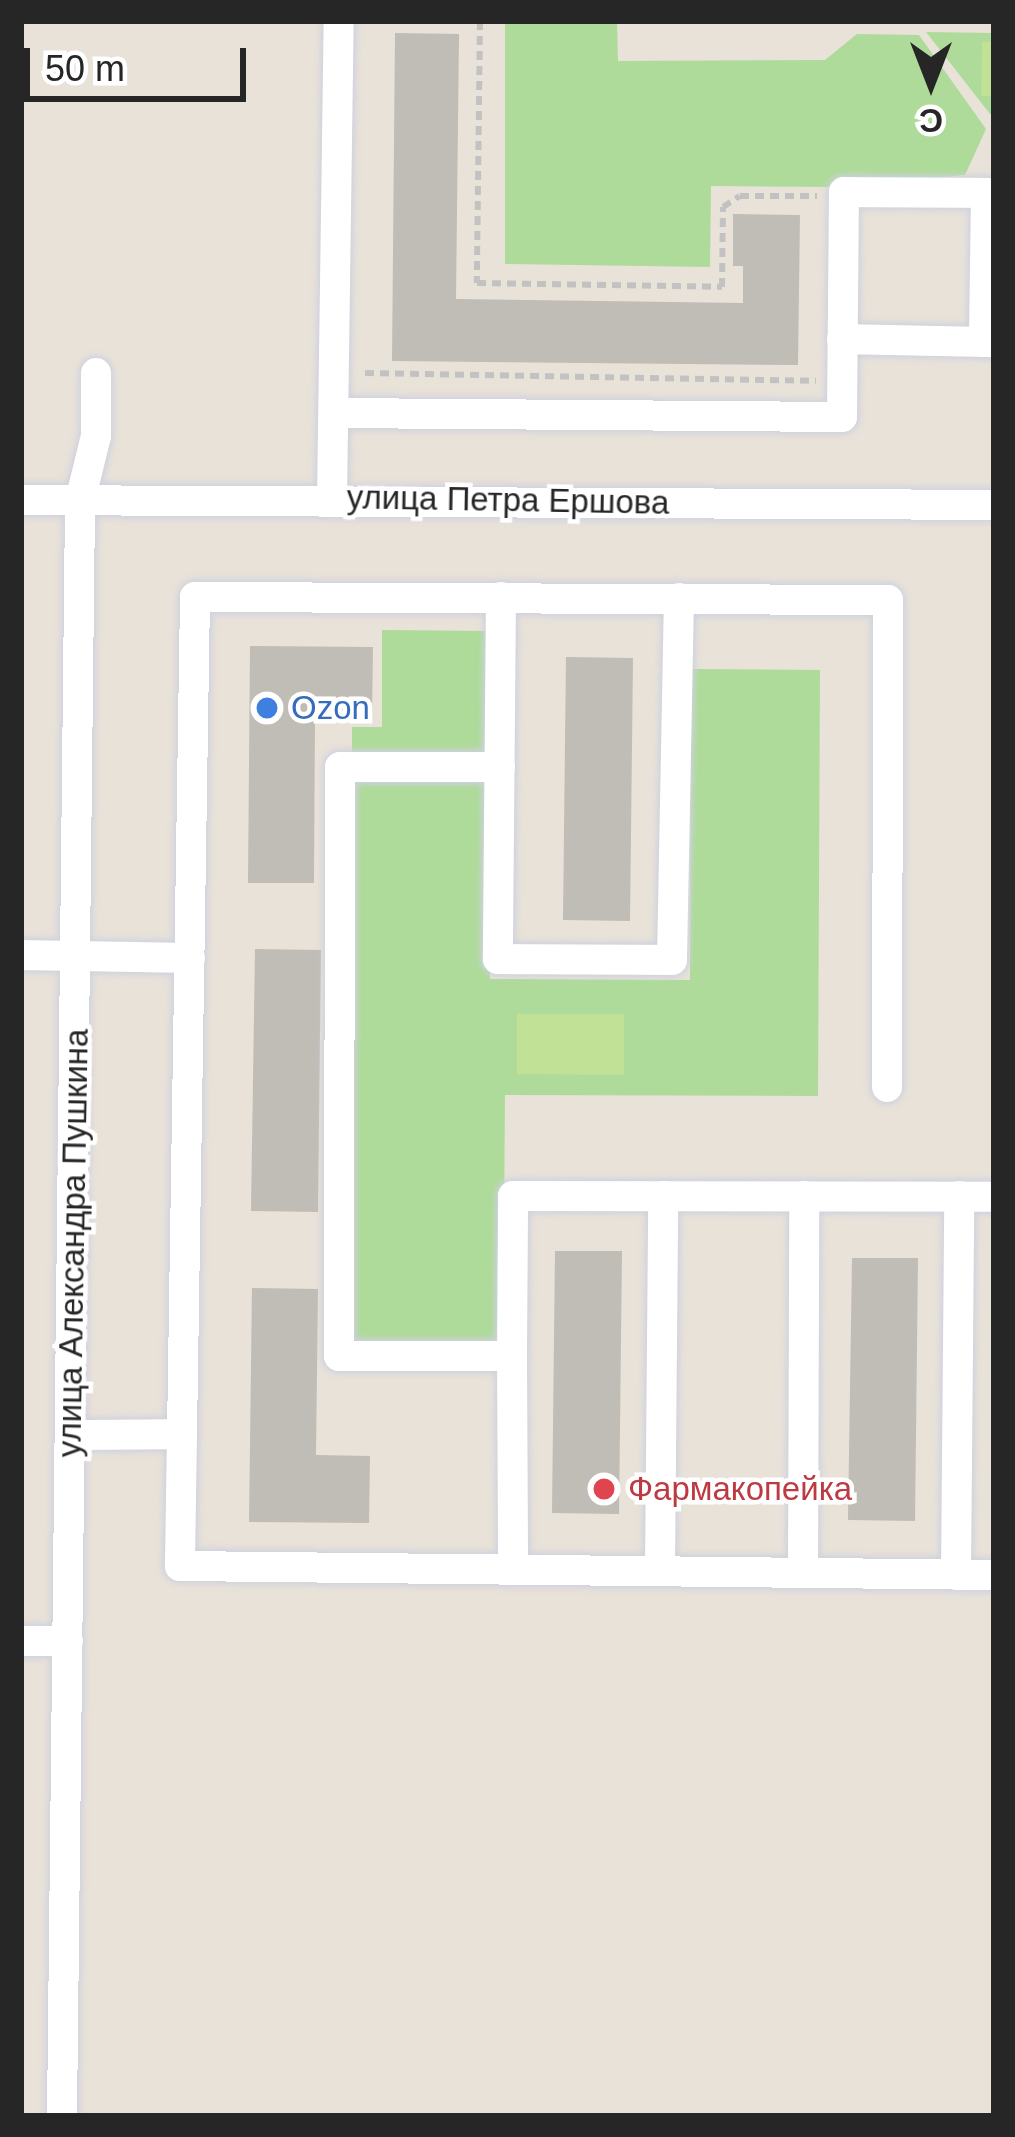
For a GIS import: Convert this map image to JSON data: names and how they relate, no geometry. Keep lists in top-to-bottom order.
{
  "streets": {
    "street": ["улица Петра Ершова", "улица Александра Пушкина"]
  },
  "crossings": [
    ["улица Петра Ершова", "улица Александра Пушкина"]
  ],
  "places": ["Ozon", "Фармакопейка"],
  "scale_bar": "50 m",
  "north": "bottom"
}
